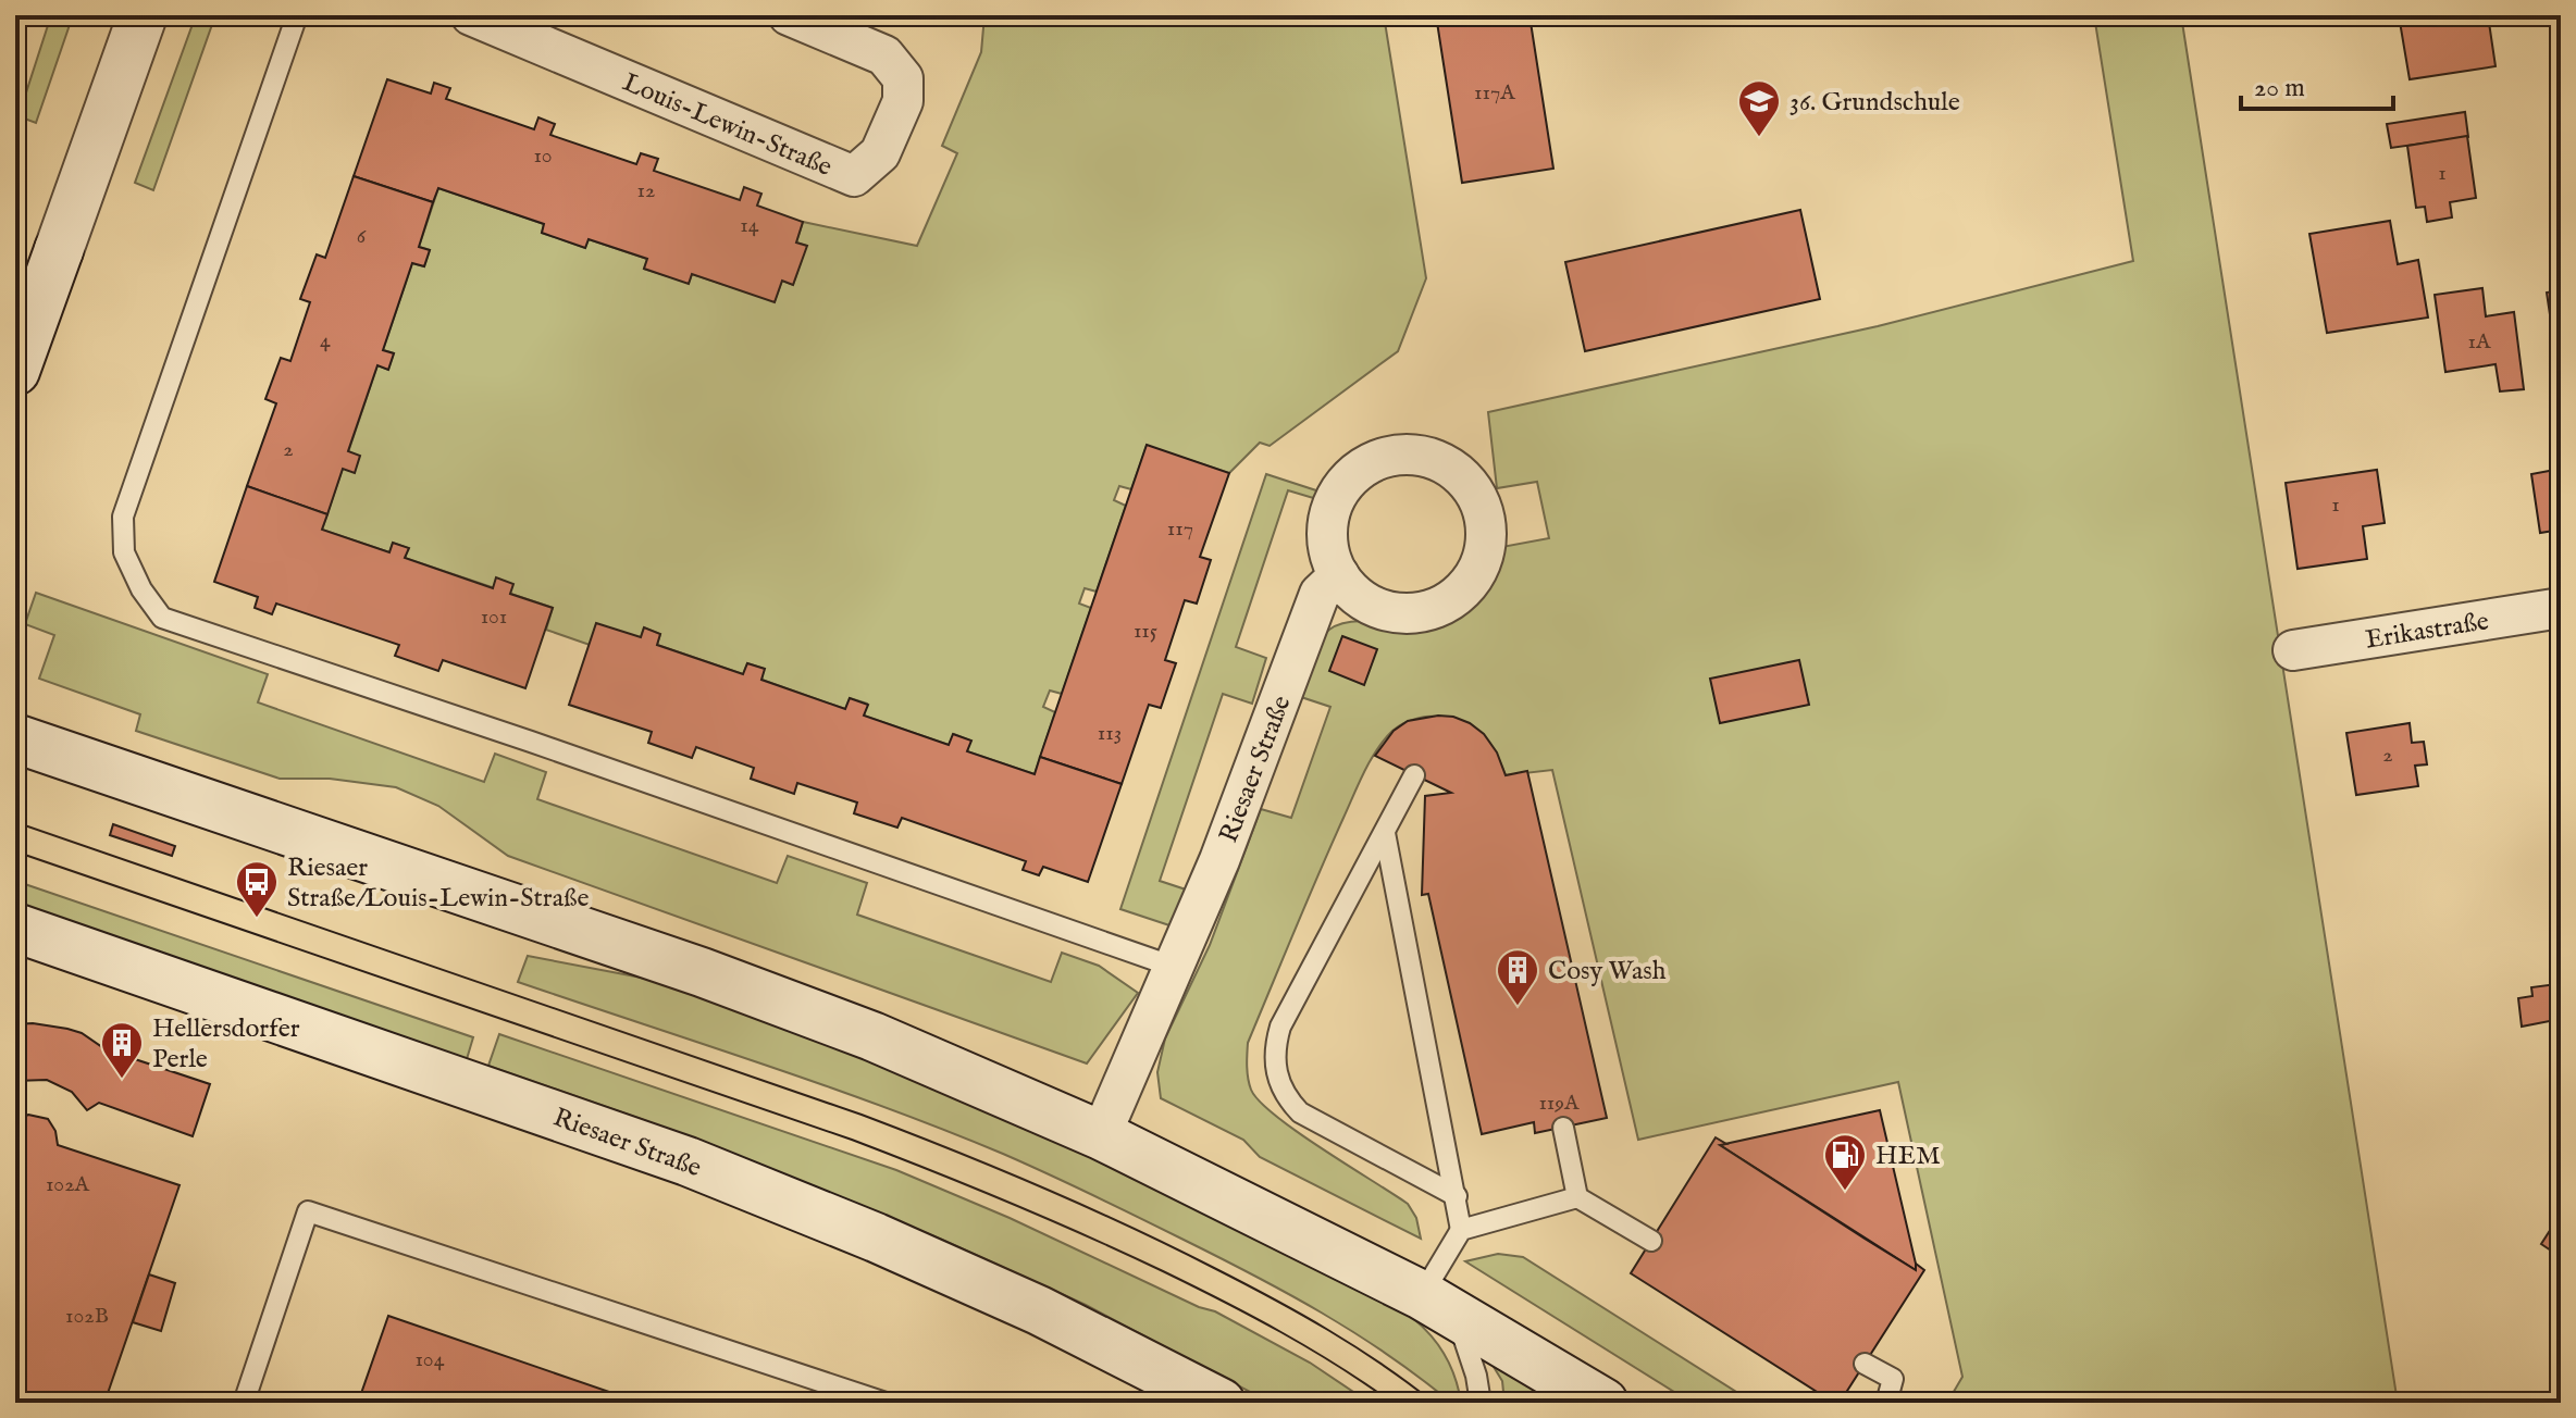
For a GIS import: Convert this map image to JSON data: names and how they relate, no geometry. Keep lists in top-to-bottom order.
{
  "streets": {
    "main road": ["Riesaer Straße"],
    "street": ["Louis-Lewin-Straße", "Erikastraße"]
  },
  "places": {
    "school or university": ["36. Grundschule"],
    "bus stop": ["Riesaer Straße/Louis-Lewin-Straße"],
    "building": ["Cosy Wash", "Hellersdorfer Perle"],
    "fuel station": ["HEM"]
  },
  "house_numbers": [
    "117A",
    "10",
    "1",
    "12",
    "14",
    "6",
    "4",
    "1A",
    "2",
    "1",
    "117",
    "101",
    "115",
    "113",
    "2",
    "119A",
    "102A",
    "102B",
    "104"
  ],
  "scale_bar": "20 m"
}
